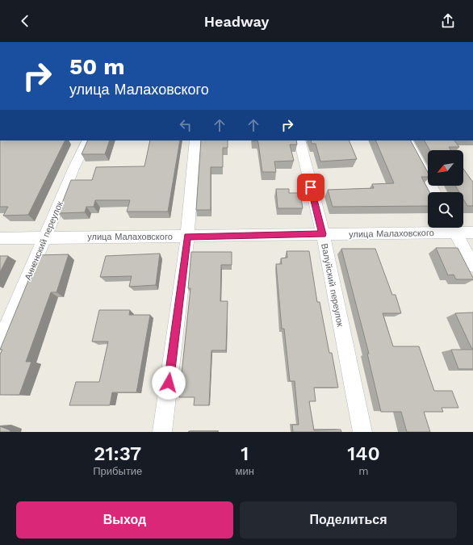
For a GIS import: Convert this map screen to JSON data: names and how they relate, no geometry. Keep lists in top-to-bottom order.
{
  "streets": {
    "street": ["улица Малаховского", "Анненский переулок", "Валуйский переулок"]
  },
  "crossings": [
    ["улица Малаховского", "Анненский переулок"],
    ["улица Малаховского", "Валуйский переулок"]
  ],
  "north": "bottom left",
  "page": {
    "header": "Headway",
    "turn": ["50 m", "улица Малаховского"],
    "eta": [
      "21:37",
      "Прибытие",
      "1",
      "мин",
      "140",
      "m"
    ],
    "buttons": ["Выход", "Поделиться"]
  }
}
